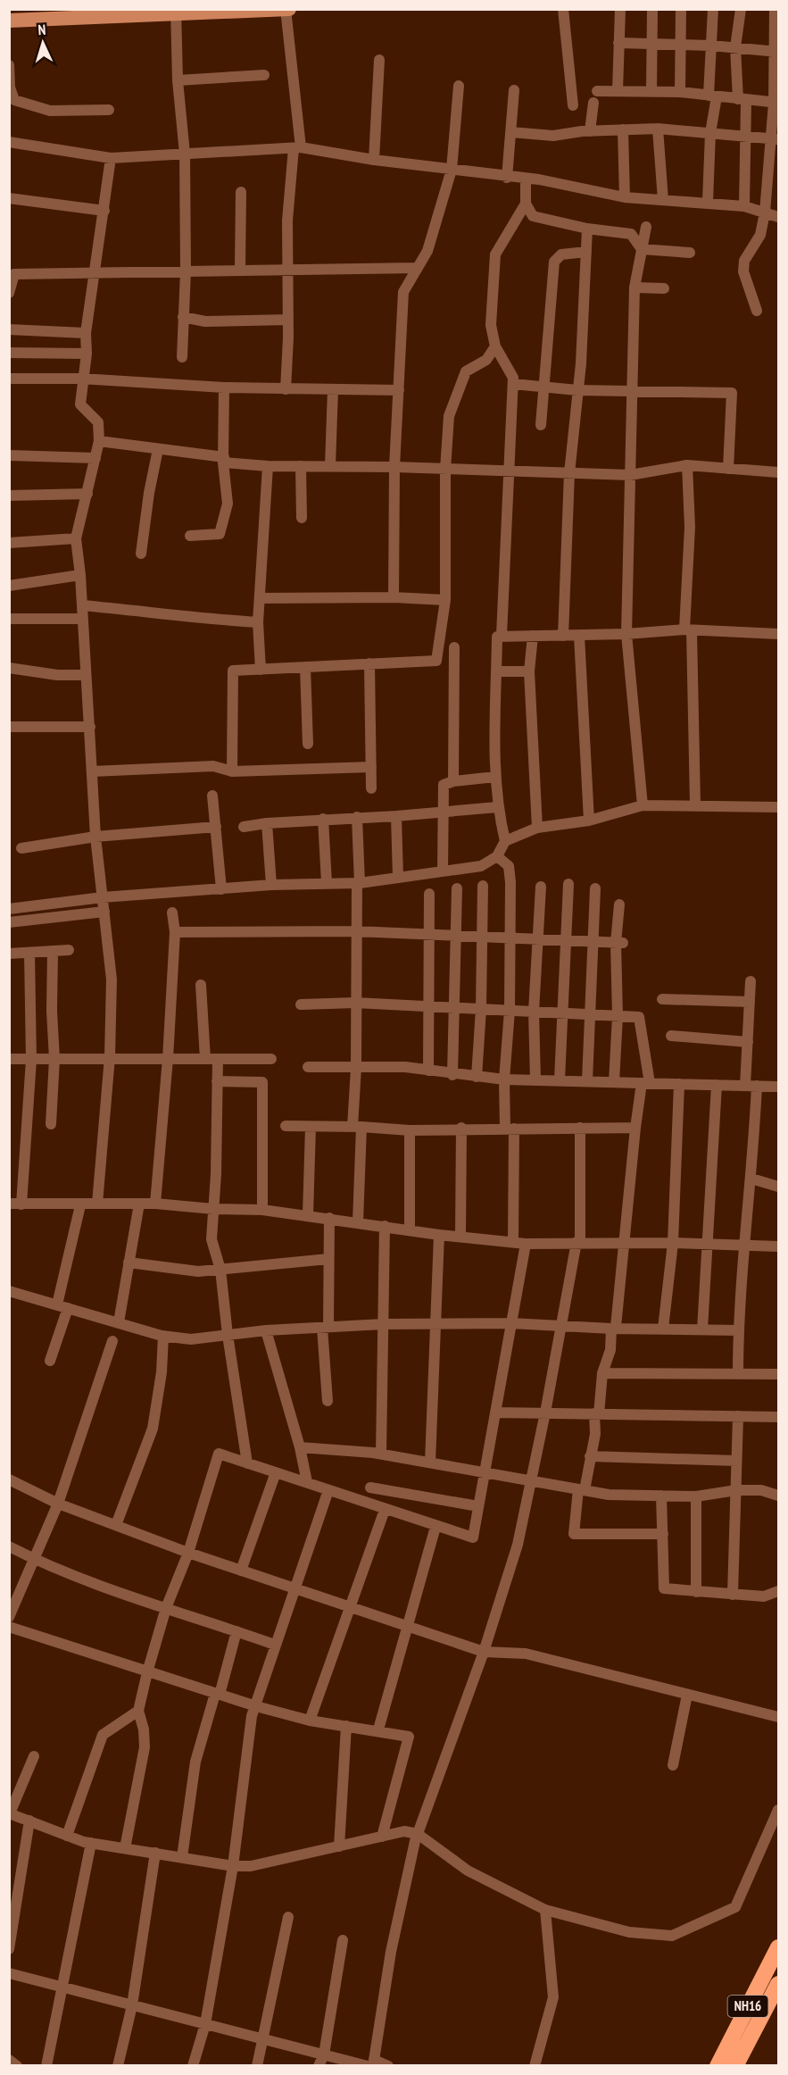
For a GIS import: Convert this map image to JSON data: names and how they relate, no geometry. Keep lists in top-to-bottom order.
{
  "streets": {
    "highway": ["NH16"]
  },
  "north": "top"
}
